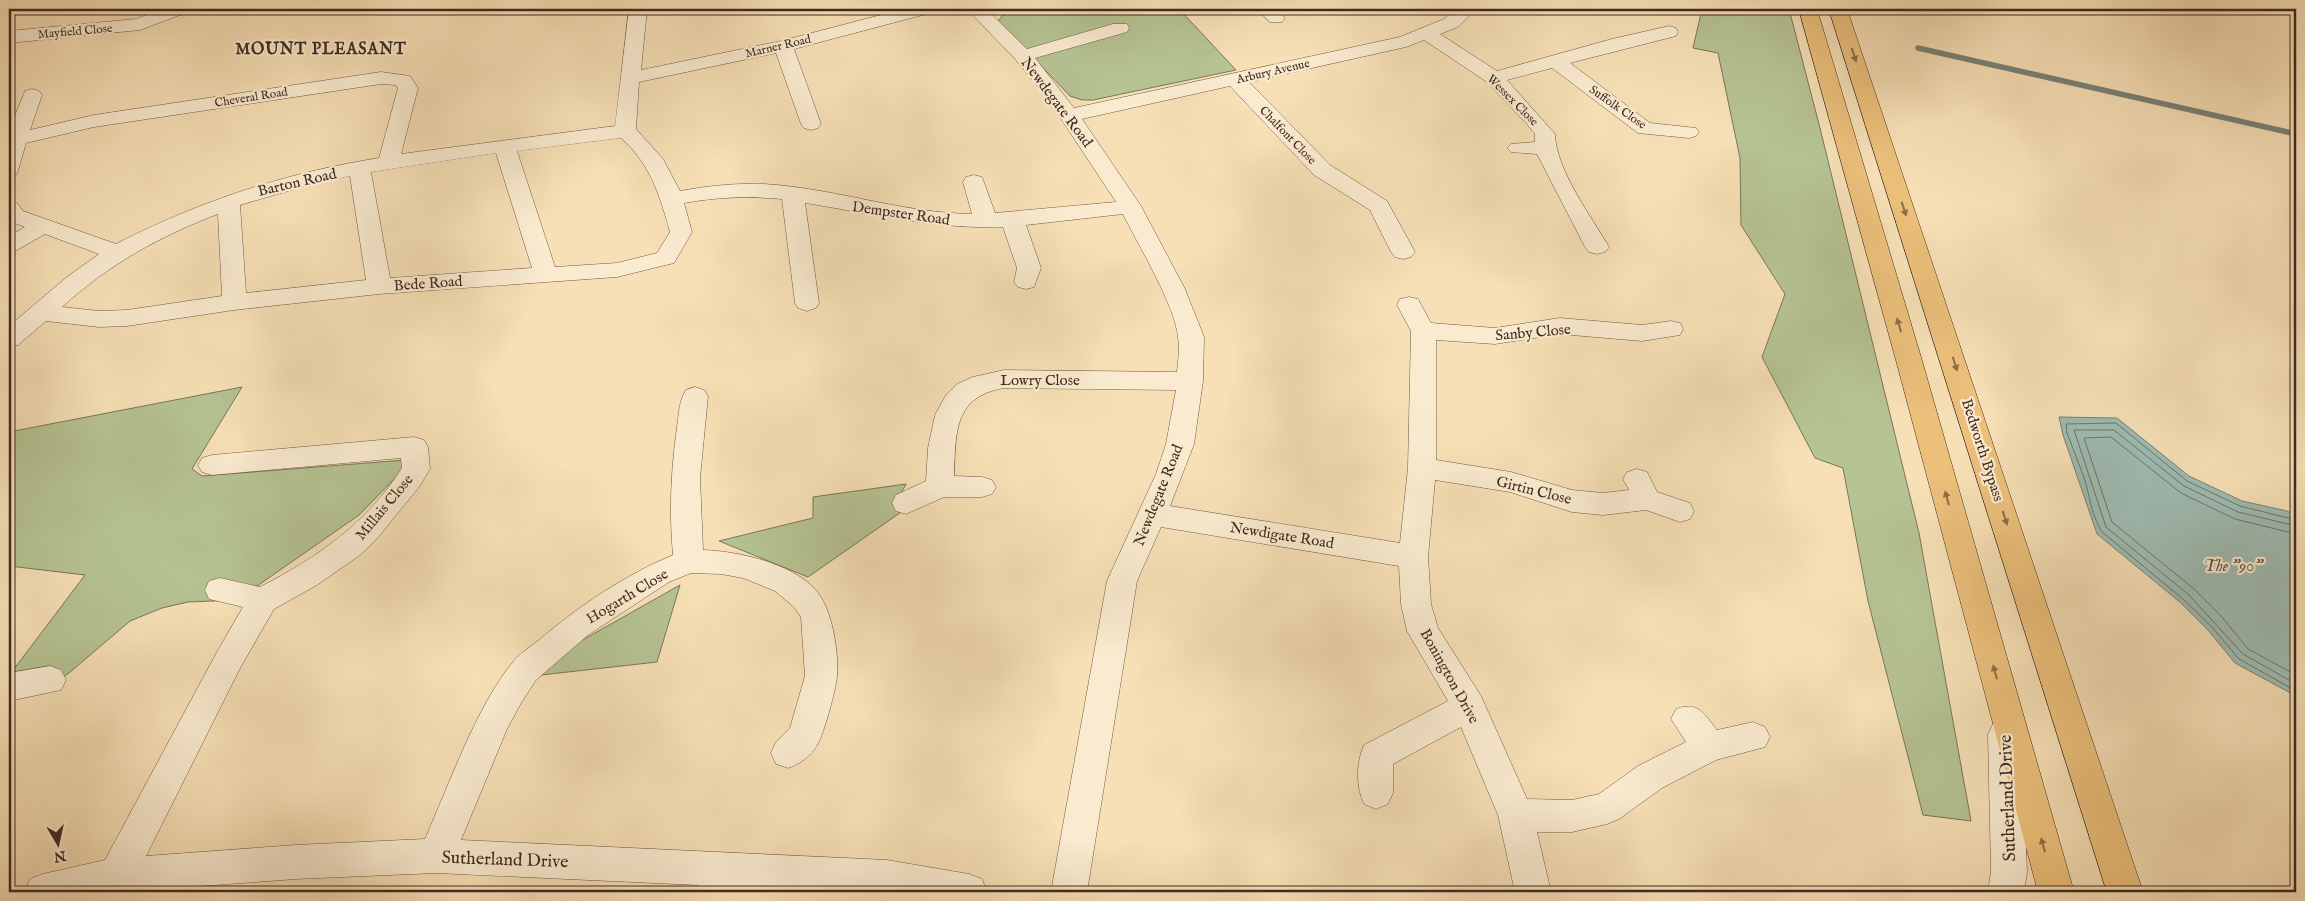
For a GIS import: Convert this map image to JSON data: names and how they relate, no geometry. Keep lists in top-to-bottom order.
{
  "streets": {
    "highway": ["Bedworth Bypass"],
    "street": [
      "Mayfield Close",
      "Marner Road",
      "Arbury Avenue",
      "Cheveral Road",
      "Wessex Close",
      "Newdegate Road",
      "Suffolk Close",
      "Chalfont Close",
      "Barton Road",
      "Dempster Road",
      "Bede Road",
      "Sanby Close",
      "Lowry Close",
      "Girtin Close",
      "Millais Close",
      "Newdigate Road",
      "Hogarth Close",
      "Bonington Drive",
      "Sutherland Drive"
    ]
  },
  "crossings": [
    ["Arbury Avenue", "Wessex Close"],
    ["Arbury Avenue", "Newdegate Road"],
    ["Arbury Avenue", "Chalfont Close"],
    ["Cheveral Road", "Barton Road"],
    ["Newdegate Road", "Dempster Road"],
    ["Newdegate Road", "Lowry Close"],
    ["Newdegate Road", "Newdigate Road"],
    ["Barton Road", "Bede Road"],
    ["Dempster Road", "Bede Road"],
    ["Sanby Close", "Bonington Drive"],
    ["Girtin Close", "Bonington Drive"],
    ["Newdigate Road", "Bonington Drive"],
    ["Hogarth Close", "Sutherland Drive"]
  ],
  "districts": ["MOUNT PLEASANT"],
  "water": ["The \"90\""],
  "north": "bottom"
}
